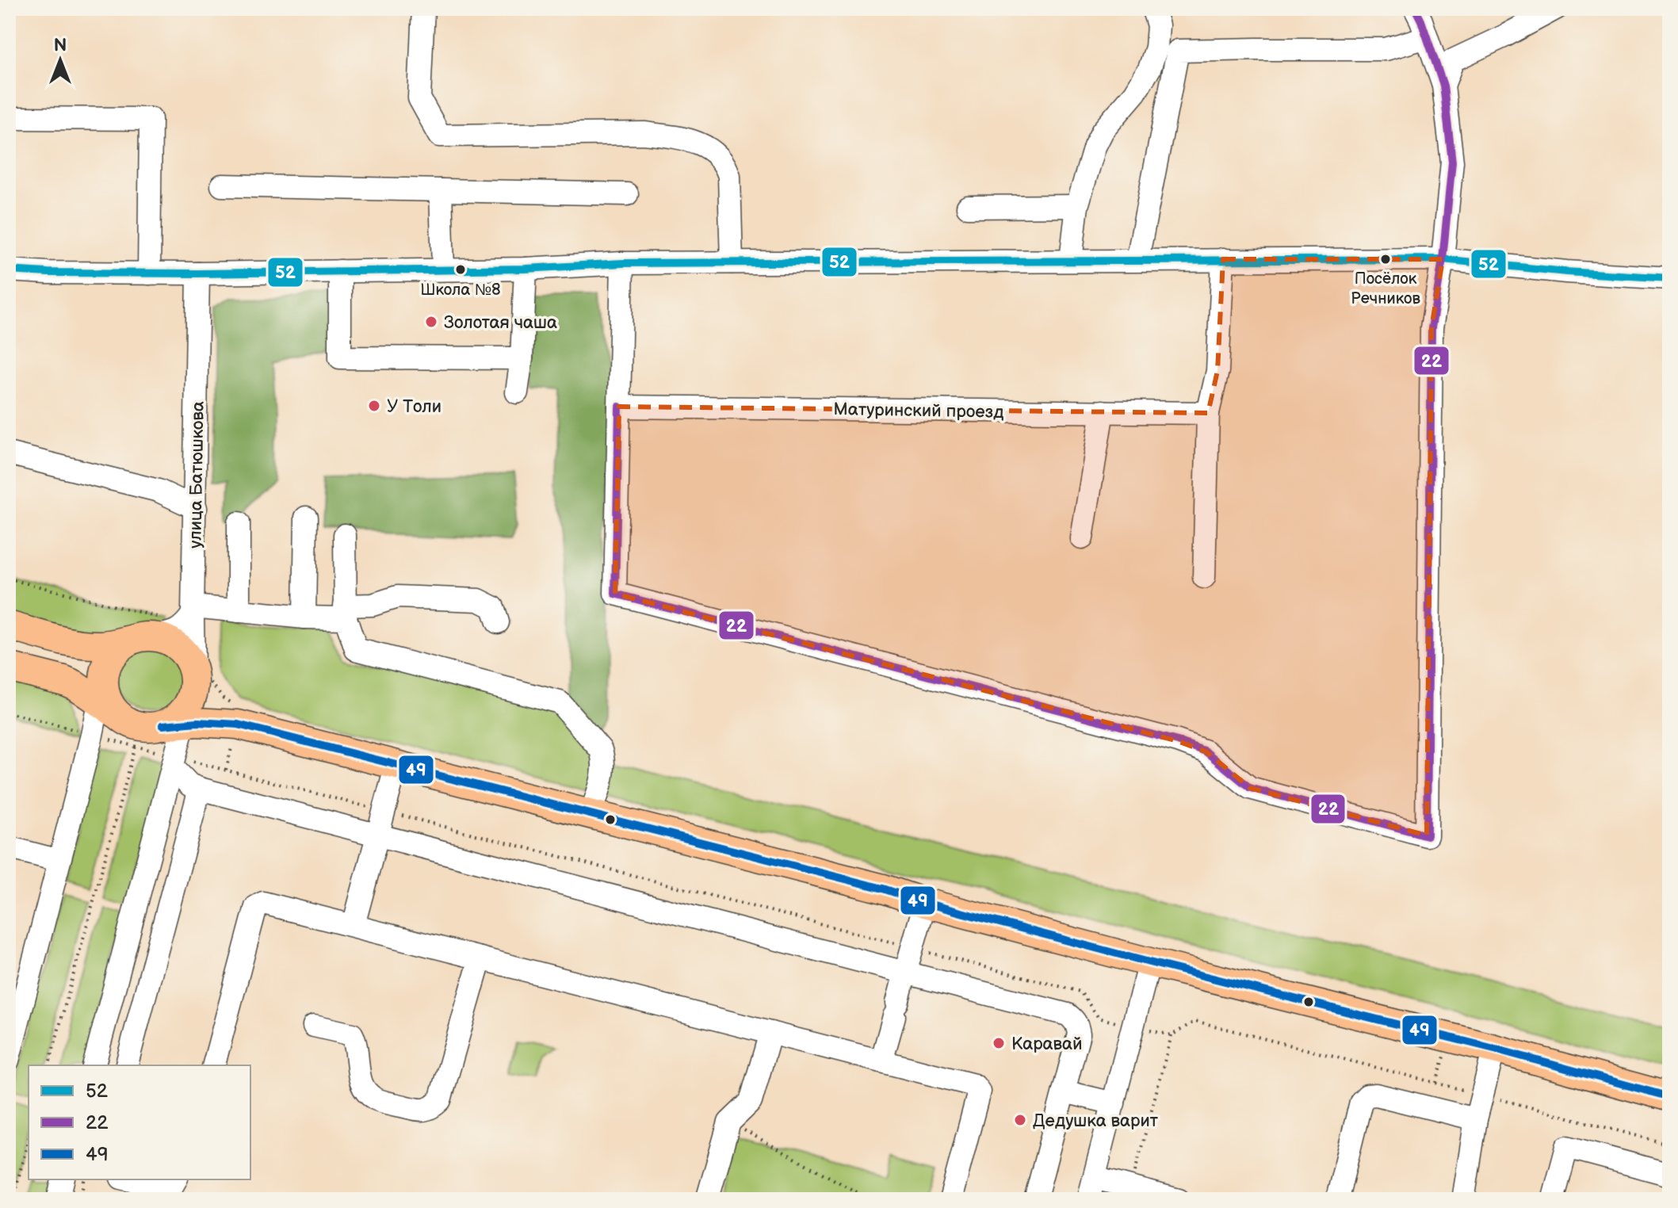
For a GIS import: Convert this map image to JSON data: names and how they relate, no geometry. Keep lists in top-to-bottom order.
{
  "streets": {
    "street": ["Матуринский проезд", "улица Батюшкова"]
  },
  "places": [
    "Посёлок Речников",
    "Школа №8",
    "Золотая чаша",
    "У Толи",
    "Каравай",
    "Дедушка варит"
  ],
  "lines": ["transit line 22", "transit line 52", "transit line 49"],
  "legend": ["52", "22", "49"],
  "north": "top"
}
